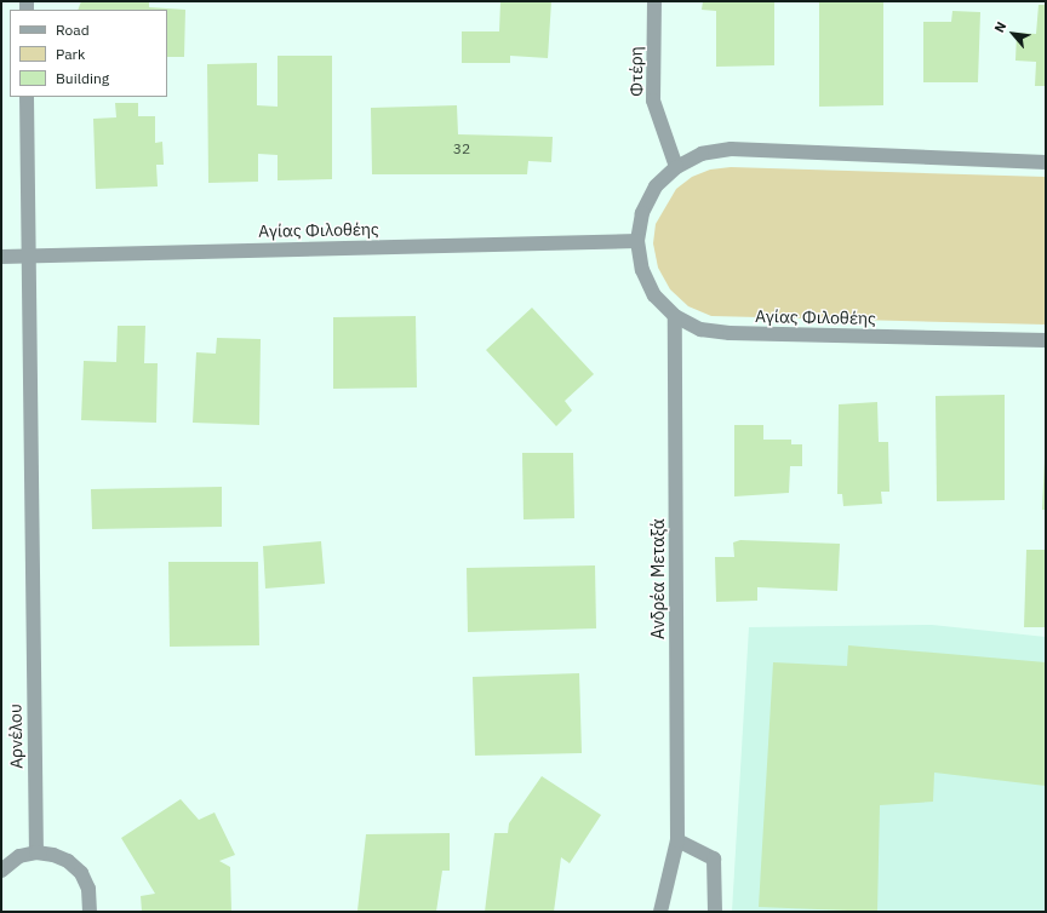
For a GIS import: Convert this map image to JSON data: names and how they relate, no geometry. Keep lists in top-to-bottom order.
{
  "streets": {
    "street": [
      "Φτέρη",
      "Αγίας Φιλοθέης",
      "Ανδρέα Μεταξά",
      "Αρνέλου"
    ]
  },
  "crossings": [
    ["Φτέρη", "Αγίας Φιλοθέης"],
    ["Αγίας Φιλοθέης", "Ανδρέα Μεταξά"],
    ["Αγίας Φιλοθέης", "Αρνέλου"]
  ],
  "house_numbers": ["32"],
  "legend": ["Road", "Park", "Building"],
  "north": "top left"
}
